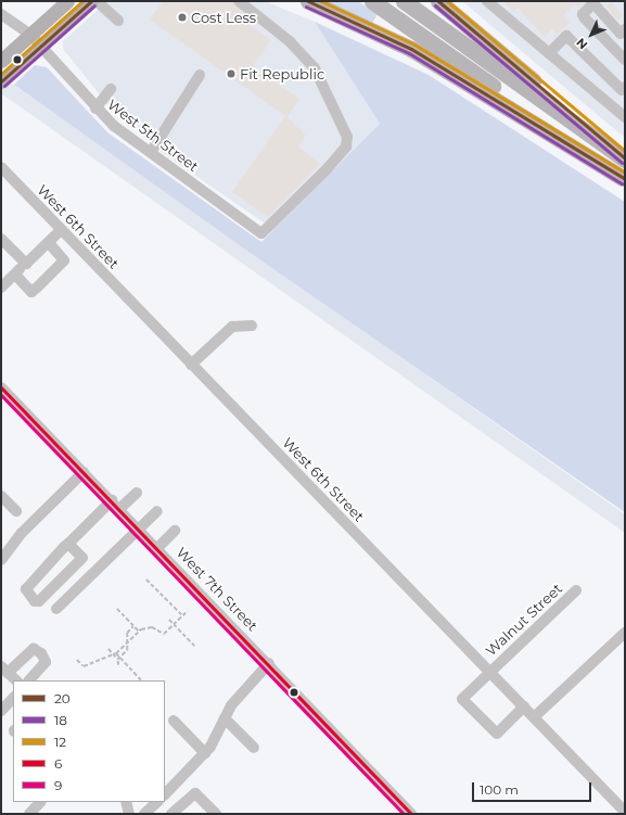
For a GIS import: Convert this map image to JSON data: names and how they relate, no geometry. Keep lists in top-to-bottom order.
{
  "streets": {
    "street": [
      "West 5th Street",
      "West 6th Street",
      "West 7th Street",
      "Walnut Street"
    ]
  },
  "crossings": [
    ["West 6th Street", "Walnut Street"]
  ],
  "places": ["Cost Less", "Fit Republic"],
  "lines": [
    "transit line 20",
    "transit line 12",
    "transit line 18",
    "transit line 6",
    "transit line 9"
  ],
  "legend": [
    "20",
    "18",
    "12",
    "6",
    "9"
  ],
  "scale_bar": "100 m",
  "north": "bottom left"
}
